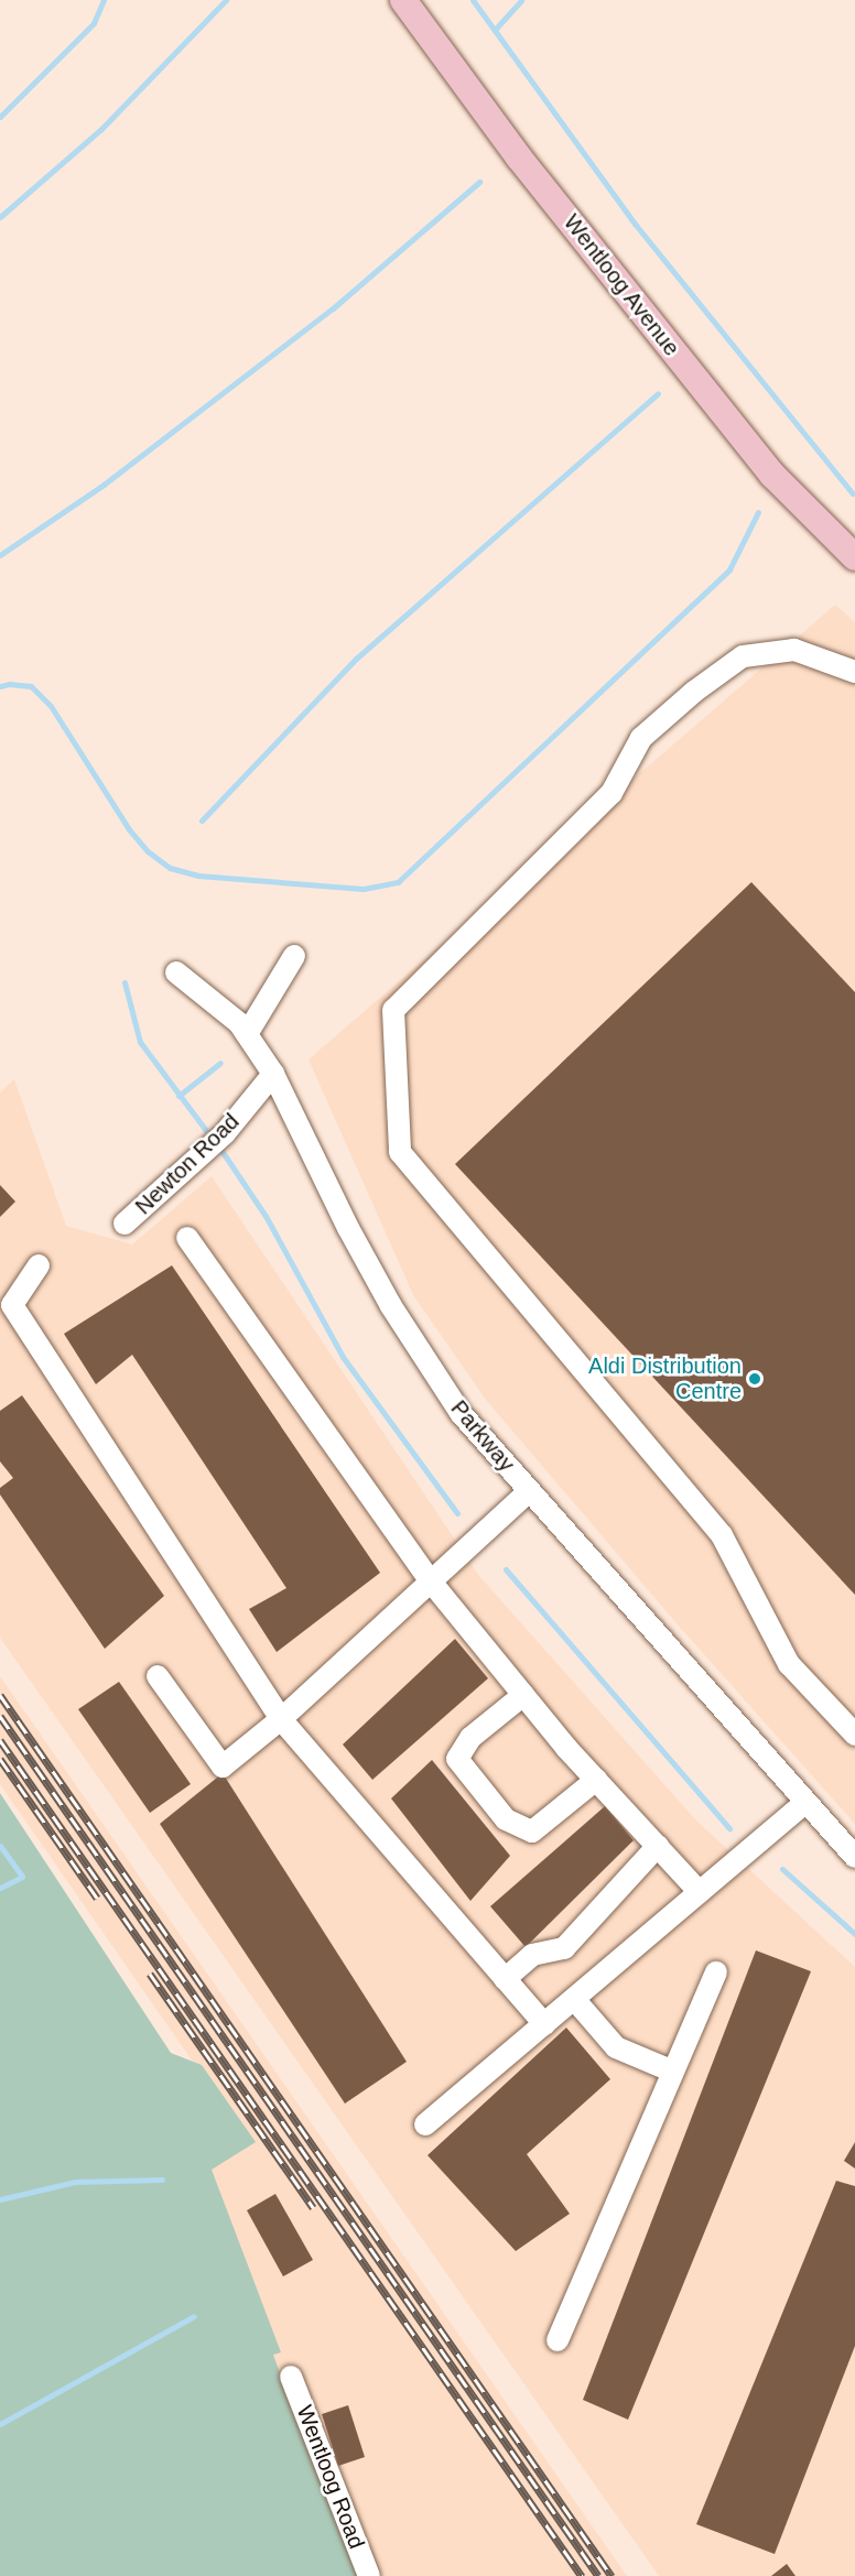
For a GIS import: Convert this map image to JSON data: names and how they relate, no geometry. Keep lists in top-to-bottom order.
{
  "streets": {
    "main road": ["Wentloog Avenue"],
    "street": ["Newton Road", "Parkway", "Wentloog Road"]
  },
  "crossings": [
    ["Newton Road", "Parkway"]
  ],
  "places": ["Aldi Distribution Centre"]
}
